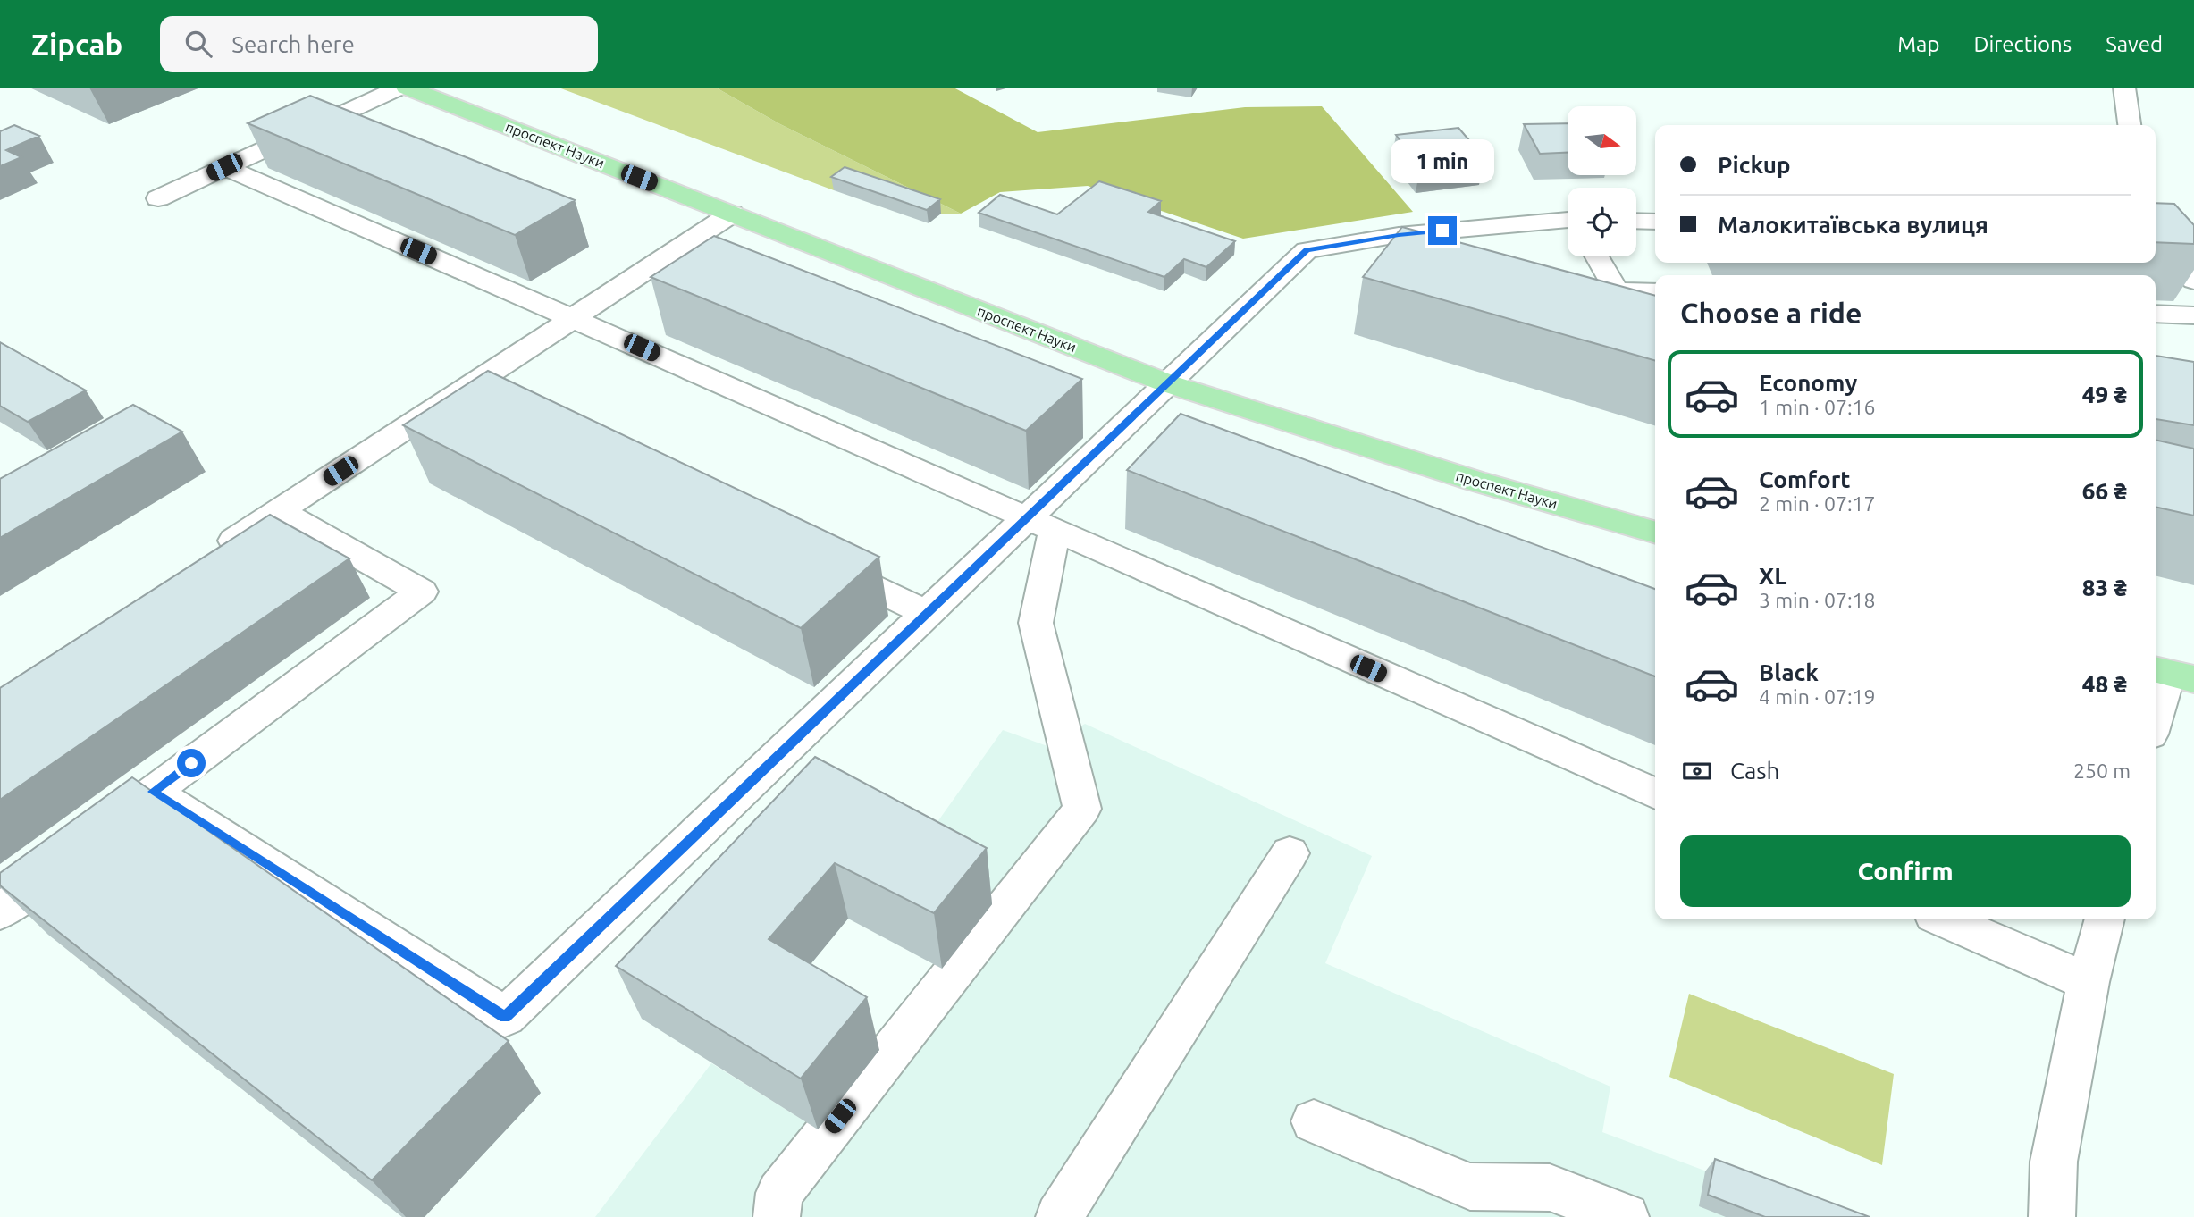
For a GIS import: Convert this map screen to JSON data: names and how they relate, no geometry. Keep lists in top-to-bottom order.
{
  "streets": {
    "main road": ["проспект Науки"]
  },
  "north": "right",
  "page": {
    "header": "Zipcab",
    "search": "Search here",
    "nav": ["Map", "Directions", "Saved"],
    "banner": ["Pickup", "Малокитаївська вулиця"],
    "bubble": "1 min",
    "heading": "Choose a ride",
    "list": [
      {
        "name": "Economy",
        "note": "1 min · 07:16",
        "value": "49 ₴"
      },
      {
        "name": "Comfort",
        "note": "2 min · 07:17",
        "value": "66 ₴"
      },
      {
        "name": "XL",
        "note": "3 min · 07:18",
        "value": "83 ₴"
      },
      {
        "name": "Black",
        "note": "4 min · 07:19",
        "value": "48 ₴"
      }
    ],
    "pay": ["Cash", "250 m"],
    "buttons": "Confirm"
  }
}
